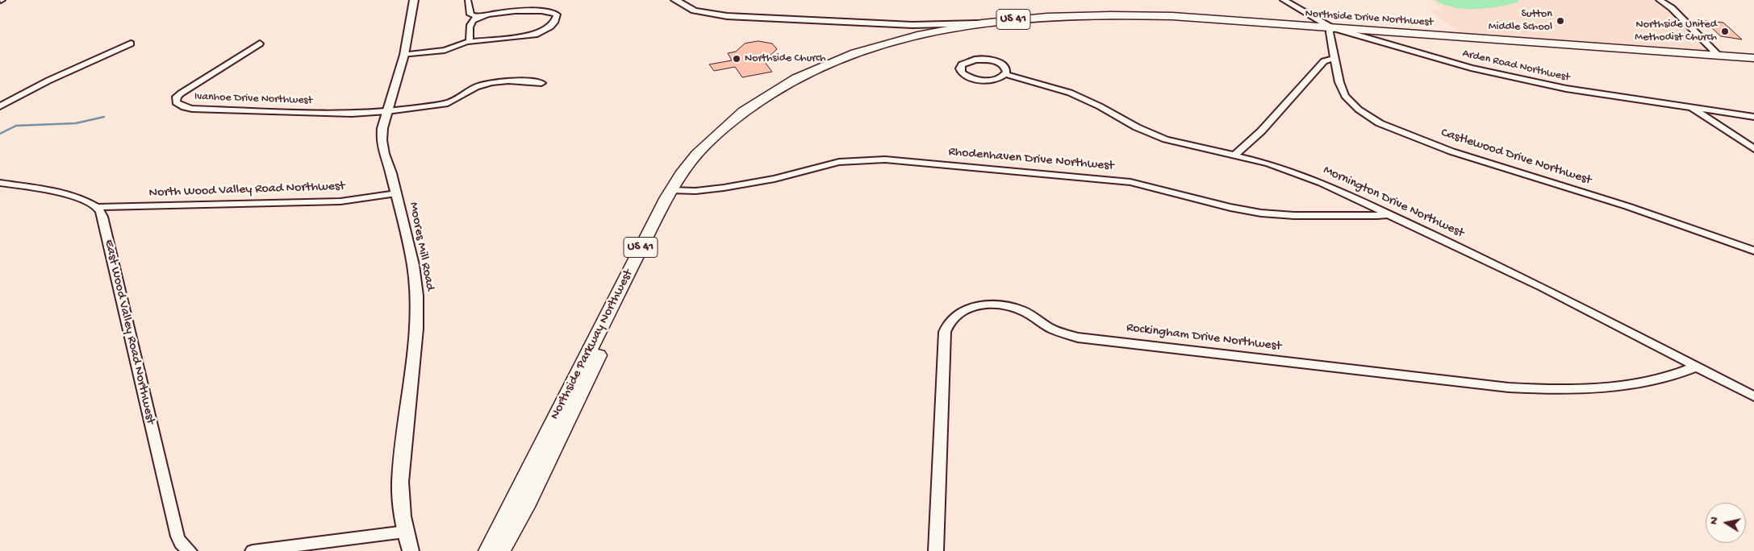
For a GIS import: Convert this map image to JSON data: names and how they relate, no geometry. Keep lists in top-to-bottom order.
{
  "streets": {
    "main road": ["Northside Drive Northwest", "US 41", "Northside Parkway Northwest"],
    "street": [
      "Arden Road Northwest",
      "Ivanhoe Drive Northwest",
      "Castlewood Drive Northwest",
      "Rhodenhaven Drive Northwest",
      "North Wood Valley Road Northwest",
      "Mornington Drive Northwest",
      "Moores Mill Road",
      "East Wood Valley Road Northwest",
      "Rockingham Drive Northwest"
    ]
  },
  "crossings": [
    ["Northside Drive Northwest", "Arden Road Northwest"],
    ["Northside Drive Northwest", "Castlewood Drive Northwest"],
    ["Northside Drive Northwest", "Northside Parkway Northwest"],
    ["Arden Road Northwest", "Castlewood Drive Northwest"],
    ["Ivanhoe Drive Northwest", "Moores Mill Road"],
    ["Rhodenhaven Drive Northwest", "Mornington Drive Northwest"],
    ["Rhodenhaven Drive Northwest", "Northside Parkway Northwest"],
    ["North Wood Valley Road Northwest", "Moores Mill Road"],
    ["North Wood Valley Road Northwest", "East Wood Valley Road Northwest"],
    ["Mornington Drive Northwest", "Rockingham Drive Northwest"]
  ],
  "places": ["Sutton Middle School", "Northside United Methodist Church", "Northside Church"],
  "north": "left"
}
